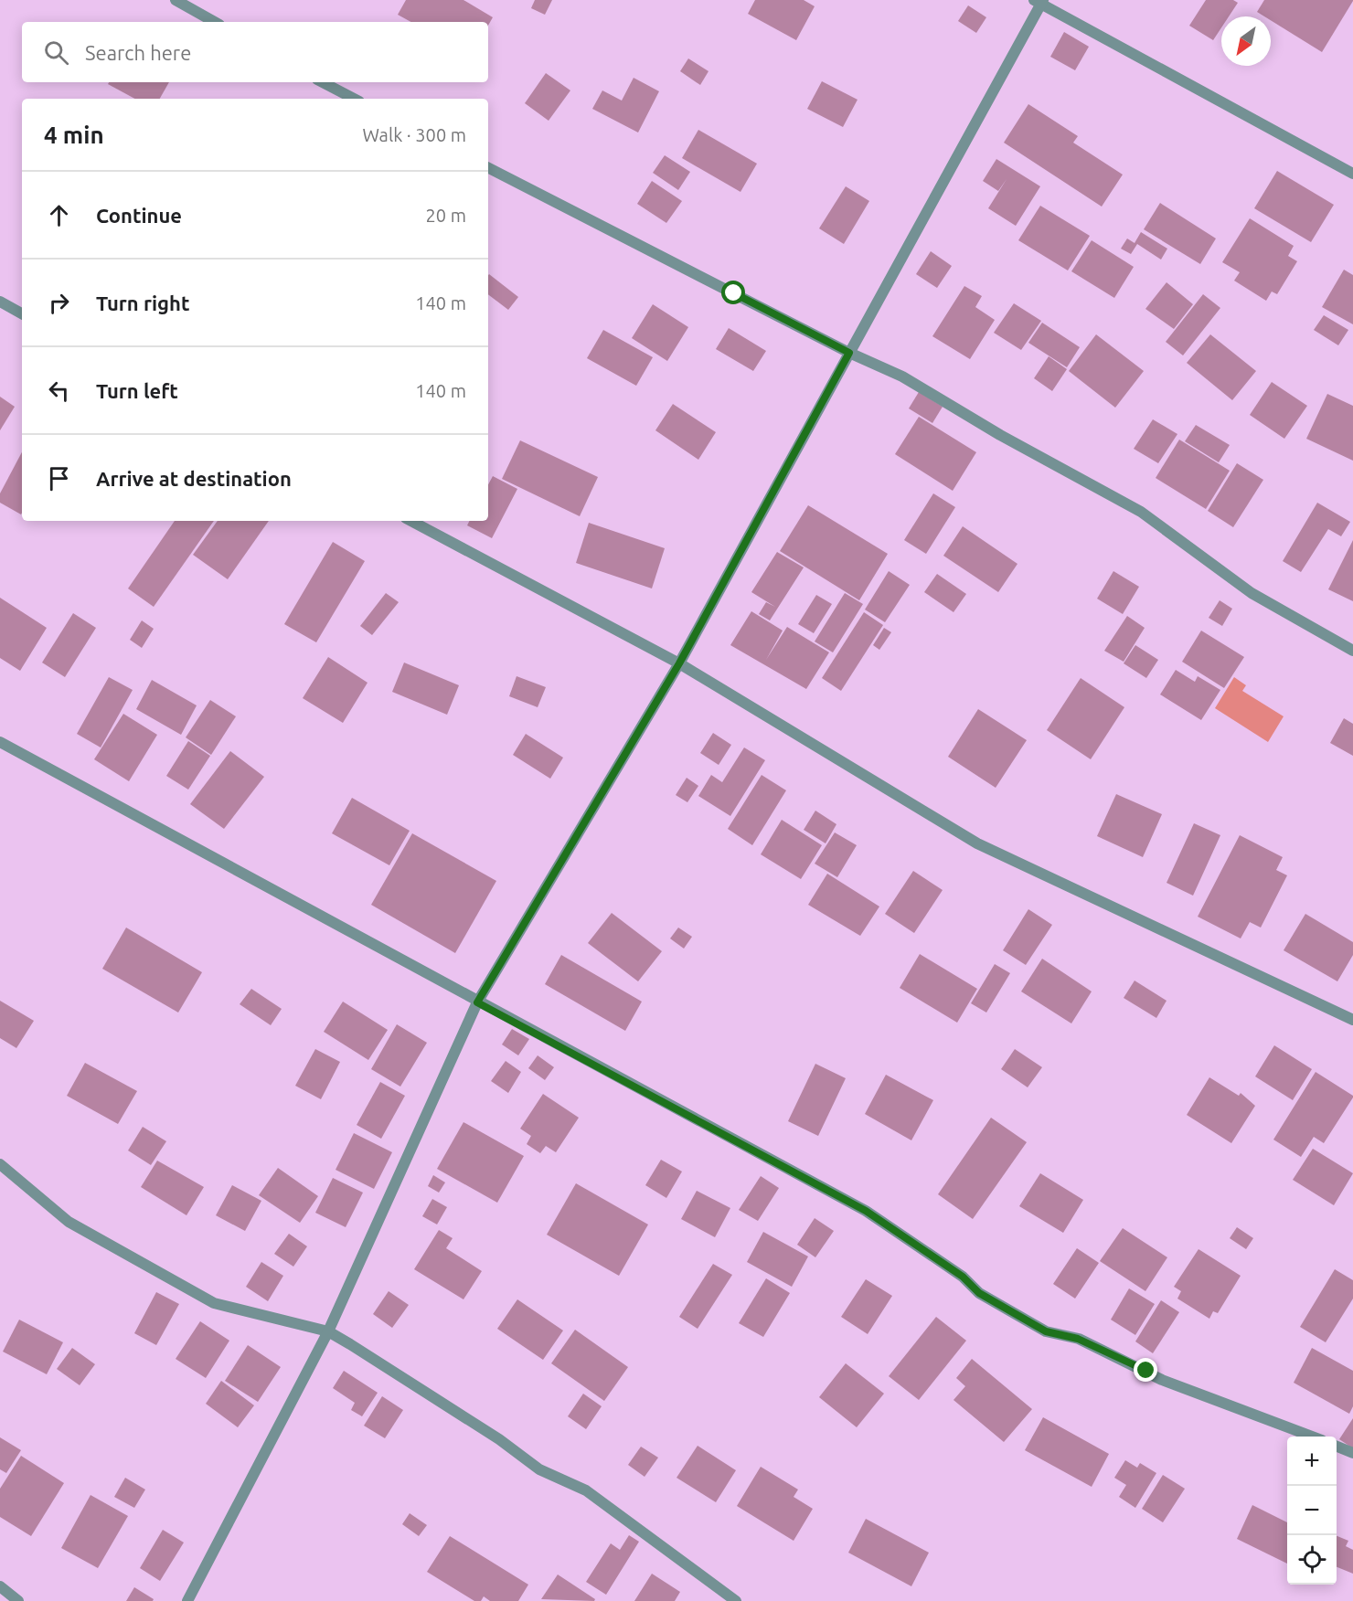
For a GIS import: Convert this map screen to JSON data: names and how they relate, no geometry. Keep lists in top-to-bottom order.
{
  "north": "bottom left",
  "page": {
    "search": "Search here",
    "heading": ["4 min", "Walk · 300 m"],
    "list": [
      ["Continue", "20 m"],
      ["Turn right", "140 m"],
      ["Turn left", "140 m"],
      "Arrive at destination"
    ],
    "map_buttons": ["+", "−"]
  }
}
